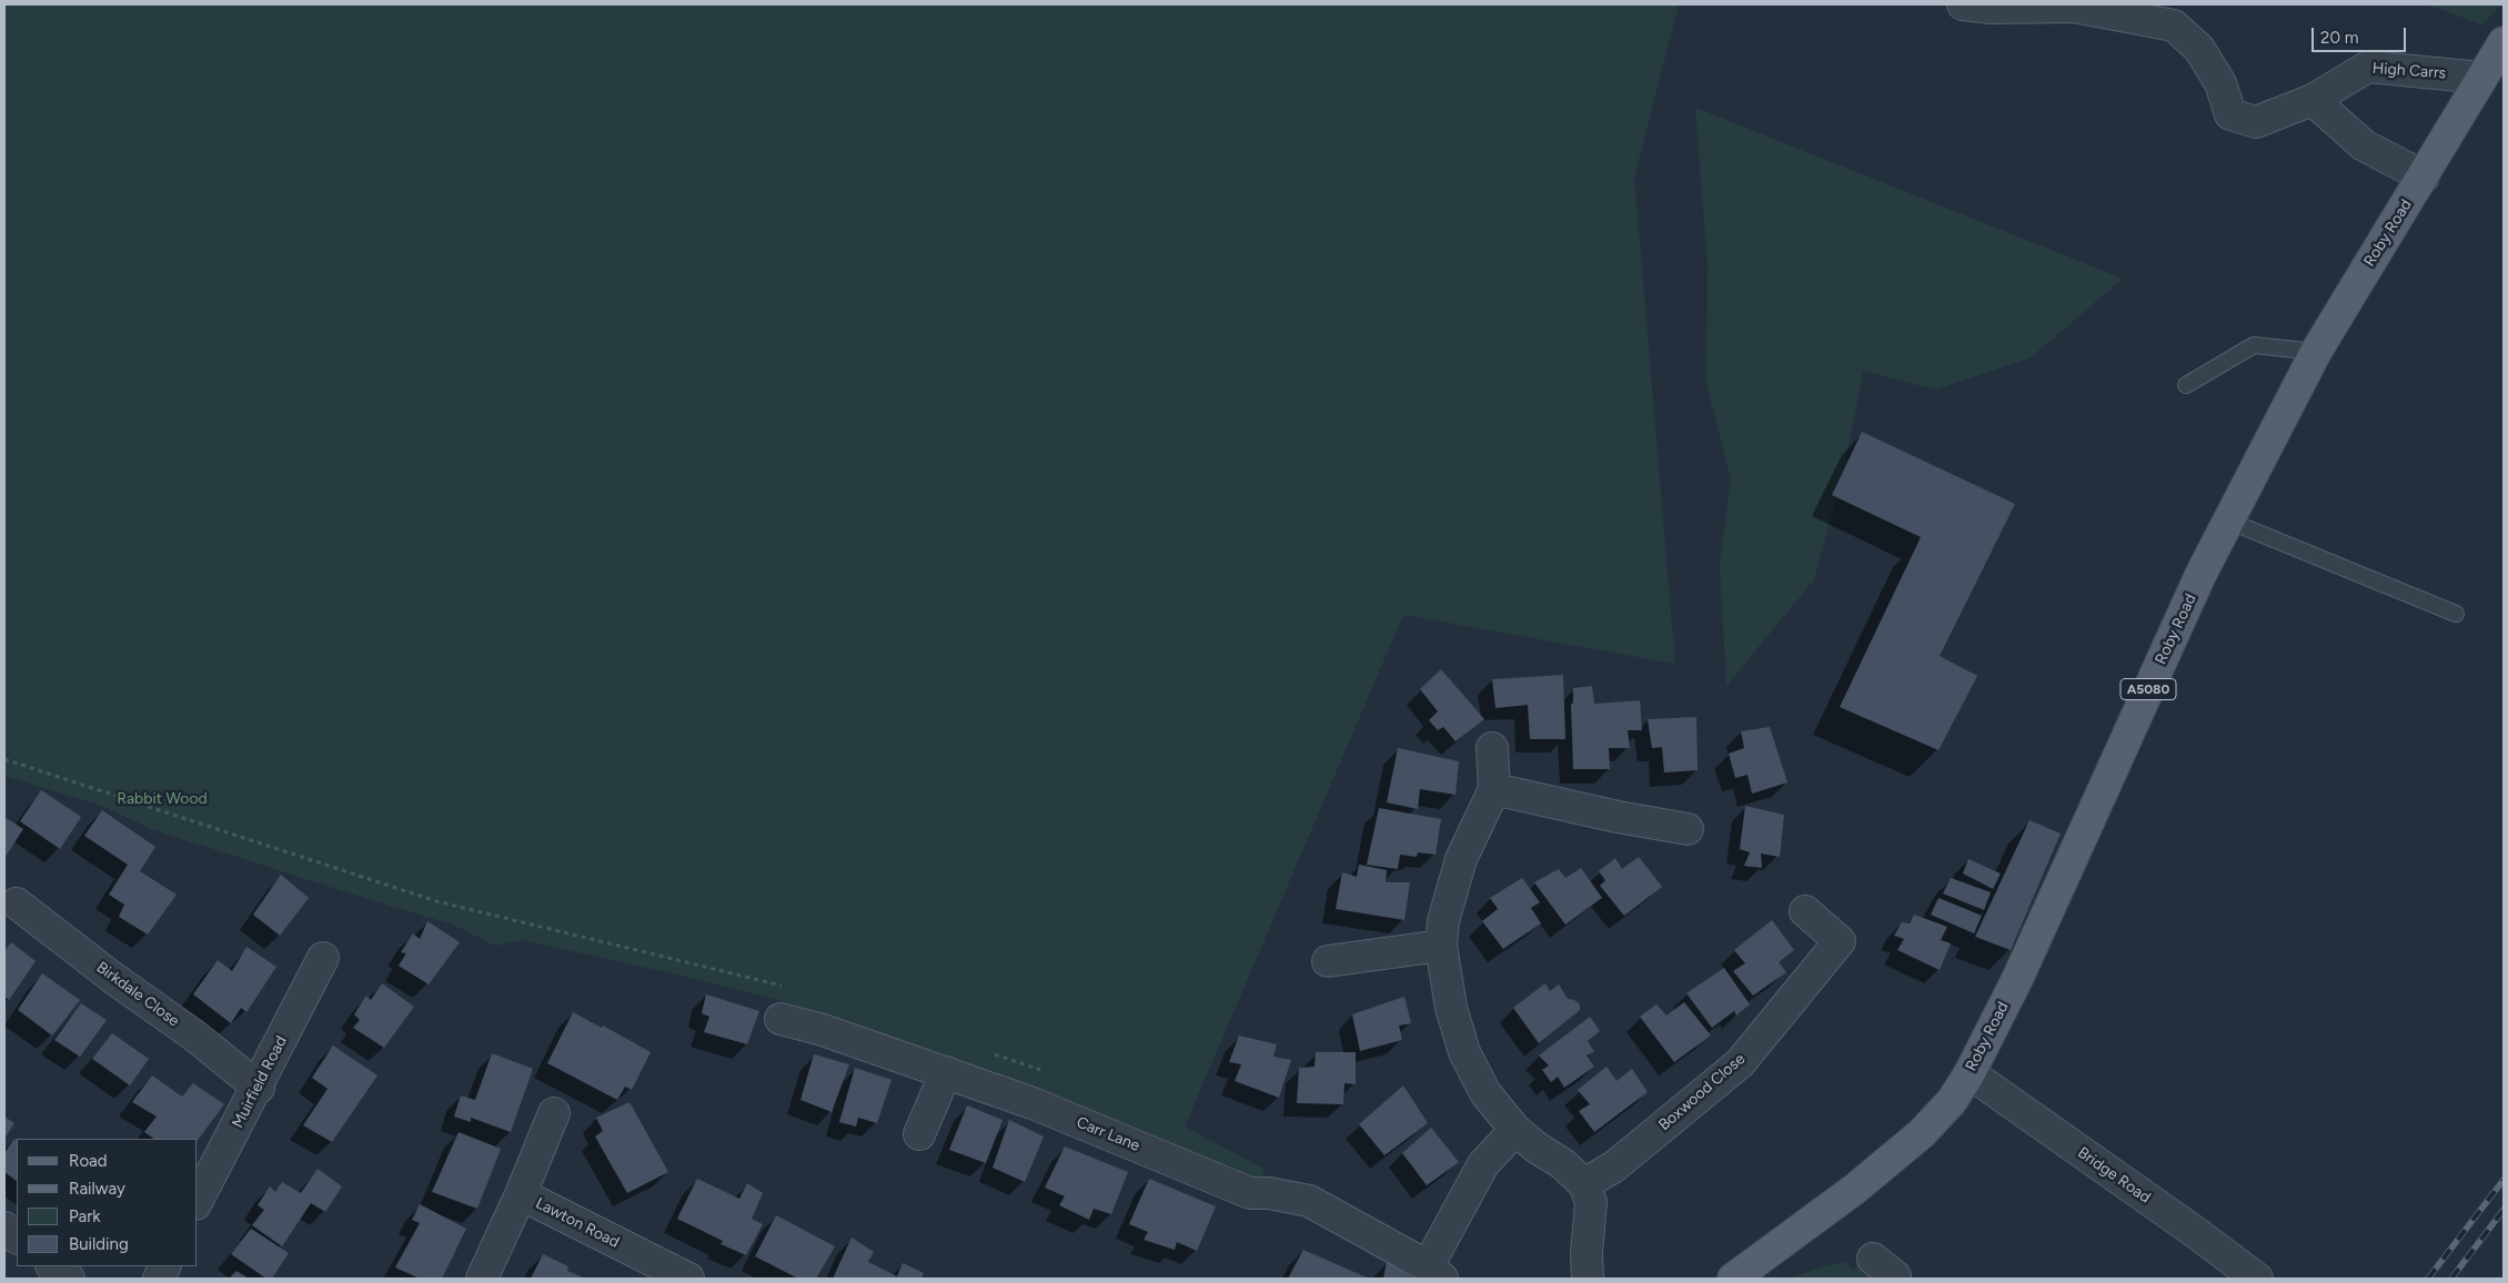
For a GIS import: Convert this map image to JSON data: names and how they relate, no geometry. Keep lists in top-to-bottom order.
{
  "streets": {
    "main road": ["Roby Road", "A5080"],
    "street": [
      "High Carrs",
      "Birkdale Close",
      "Muirfield Road",
      "Boxwood Close",
      "Carr Lane",
      "Bridge Road",
      "Lawton Road"
    ]
  },
  "crossings": [
    ["High Carrs", "Roby Road"],
    ["Roby Road", "Bridge Road"],
    ["Birkdale Close", "Muirfield Road"]
  ],
  "parks": ["Rabbit Wood"],
  "legend": [
    "Road",
    "Railway",
    "Park",
    "Building"
  ],
  "scale_bar": "20 m"
}
